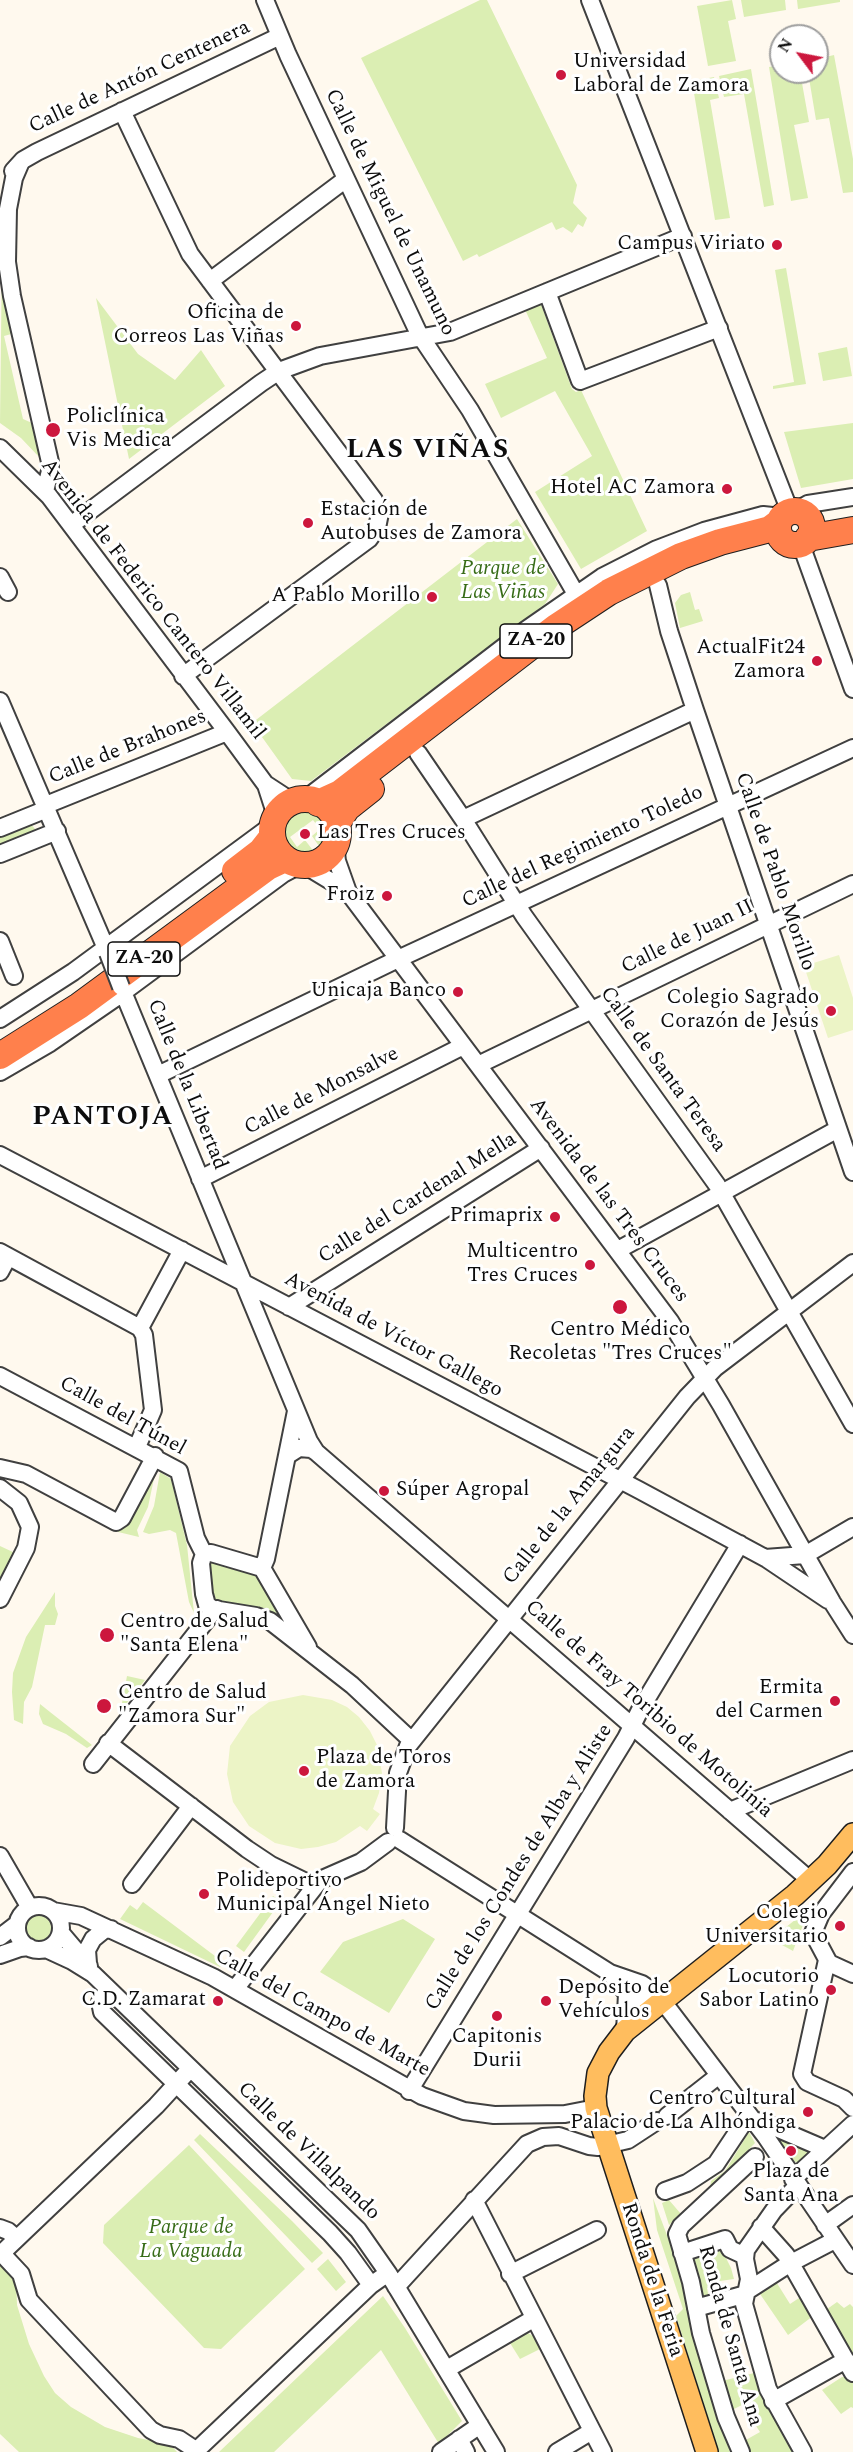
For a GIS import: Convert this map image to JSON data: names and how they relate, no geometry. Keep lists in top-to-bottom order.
{
  "streets": {
    "highway": ["ZA-20"],
    "main road": ["Ronda de la Feria"],
    "street": [
      "Calle de Antón Centenera",
      "Calle de Miguel de Unamuno",
      "Avenida de Federico Cantero Villamil",
      "Calle de Brahones",
      "Calle del Regimiento Toledo",
      "Calle de Pablo Morillo",
      "Calle de Juan II",
      "Calle de Santa Teresa",
      "Calle de la Libertad",
      "Calle de Monsalve",
      "Calle del Cardenal Mella",
      "Avenida de las Tres Cruces",
      "Avenida de Víctor Gallego",
      "Calle del Túnel",
      "Calle de la Amargura",
      "Calle de Fray Toribio de Motolinia",
      "Calle de los Condes de Alba y Aliste",
      "Calle del Campo de Marte",
      "Calle de Villalpando",
      "Ronda de Santa Ana"
    ]
  },
  "crossings": [
    ["Calle de Antón Centenera", "Calle de Miguel de Unamuno"],
    ["Calle de Antón Centenera", "Avenida de Federico Cantero Villamil"],
    ["Avenida de Federico Cantero Villamil", "ZA-20"],
    ["Avenida de Federico Cantero Villamil", "Calle de Brahones"],
    ["Avenida de Federico Cantero Villamil", "Avenida de las Tres Cruces"],
    ["ZA-20", "Calle de Pablo Morillo"],
    ["ZA-20", "Calle de Santa Teresa"],
    ["ZA-20", "Avenida de las Tres Cruces"],
    ["Calle de Brahones", "Calle de la Libertad"],
    ["Calle del Regimiento Toledo", "Calle de Pablo Morillo"],
    ["Calle del Regimiento Toledo", "Calle de Santa Teresa"],
    ["Calle del Regimiento Toledo", "Calle de la Libertad"],
    ["Calle del Regimiento Toledo", "Avenida de las Tres Cruces"],
    ["Calle de Pablo Morillo", "Calle de Juan II"],
    ["Calle de Juan II", "Calle de Santa Teresa"],
    ["Calle de Juan II", "Avenida de las Tres Cruces"],
    ["Calle de Santa Teresa", "Calle de la Amargura"],
    ["Calle de la Libertad", "Calle de Monsalve"],
    ["Calle de la Libertad", "Avenida de Víctor Gallego"],
    ["Calle de la Libertad", "Calle de Fray Toribio de Motolinia"],
    ["Calle de Monsalve", "Avenida de las Tres Cruces"],
    ["Calle del Cardenal Mella", "Avenida de las Tres Cruces"],
    ["Calle del Cardenal Mella", "Avenida de Víctor Gallego"],
    ["Avenida de las Tres Cruces", "Avenida de Víctor Gallego"],
    ["Avenida de las Tres Cruces", "Calle de la Amargura"],
    ["Avenida de Víctor Gallego", "Calle de la Amargura"],
    ["Avenida de Víctor Gallego", "Calle de los Condes de Alba y Aliste"],
    ["Calle de la Amargura", "Calle de Fray Toribio de Motolinia"],
    ["Calle de Fray Toribio de Motolinia", "Calle de los Condes de Alba y Aliste"],
    ["Calle de los Condes de Alba y Aliste", "Calle del Campo de Marte"],
    ["Calle del Campo de Marte", "Calle de Villalpando"],
    ["Calle del Campo de Marte", "Ronda de la Feria"]
  ],
  "districts": ["LAS VIÑAS", "PANTOJA"],
  "parks": ["Parque de Las Viñas", "Parque de La Vaguada"],
  "places": [
    "Universidad Laboral de Zamora",
    "Campus Viriato",
    "Oficina de Correos Las Viñas",
    "Policlínica Vis Medica",
    "Hotel AC Zamora",
    "Estación de Autobuses de Zamora",
    "A Pablo Morillo",
    "ActualFit24 Zamora",
    "Las Tres Cruces",
    "Froiz",
    "Unicaja Banco",
    "Colegio Sagrado Corazón de Jesús",
    "Primaprix",
    "Multicentro Tres Cruces",
    "Centro Médico Recoletas \"Tres Cruces\"",
    "Súper Agropal",
    "Centro de Salud \"Santa Elena\"",
    "Ermita del Carmen",
    "Centro de Salud \"Zamora Sur\"",
    "Plaza de Toros de Zamora",
    "Polideportivo Municipal Ángel Nieto",
    "Colegio Universitario",
    "Locutorio Sabor Latino",
    "C.D. Zamarat",
    "Depósito de Vehículos",
    "Capitonis Durii",
    "Centro Cultural Palacio de La Alhóndiga",
    "Plaza de Santa Ana"
  ],
  "north": "top left"
}
